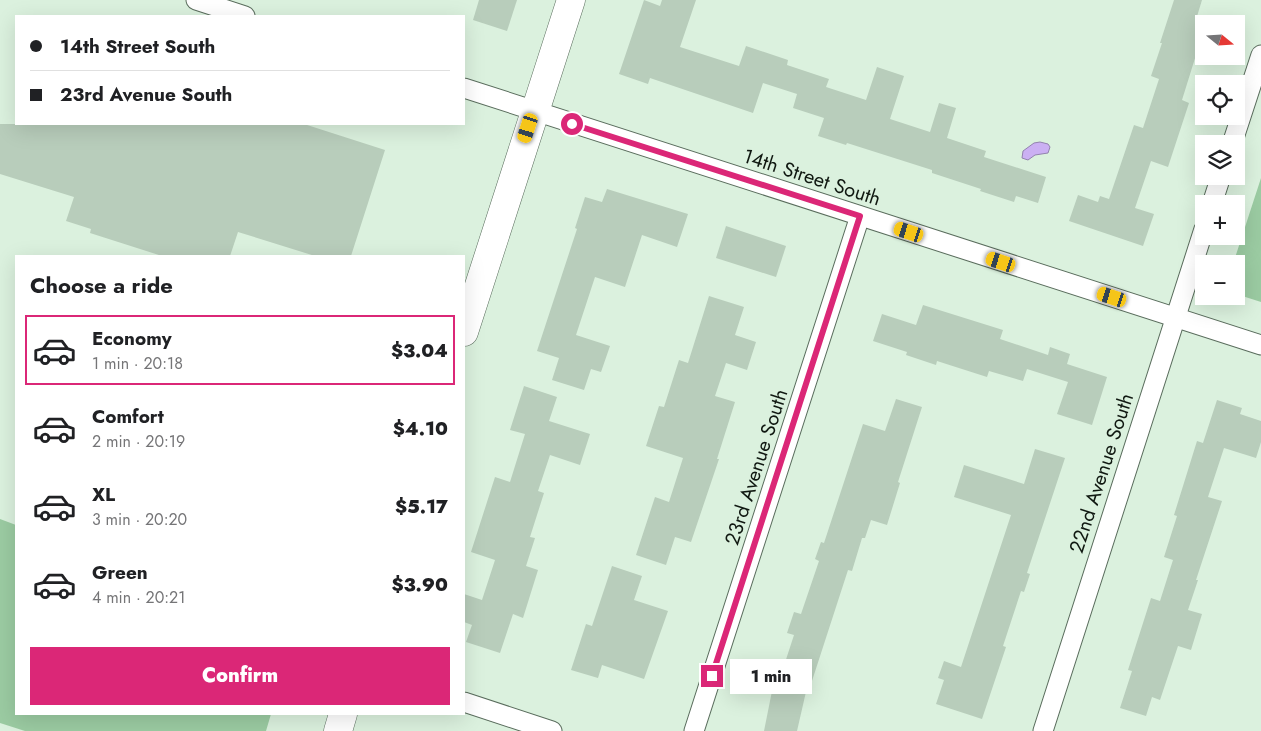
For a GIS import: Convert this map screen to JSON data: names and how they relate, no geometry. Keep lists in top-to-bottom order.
{
  "streets": {
    "street": ["14th Street South", "23rd Avenue South", "22nd Avenue South"]
  },
  "crossings": [
    ["14th Street South", "23rd Avenue South"],
    ["14th Street South", "22nd Avenue South"]
  ],
  "north": "right",
  "page": {
    "map_buttons": ["+", "−"],
    "banner": ["14th Street South", "23rd Avenue South"],
    "heading": "Choose a ride",
    "list": [
      {
        "name": "Economy",
        "note": "1 min · 20:18",
        "value": "$3.04"
      },
      {
        "name": "Comfort",
        "note": "2 min · 20:19",
        "value": "$4.10"
      },
      {
        "name": "XL",
        "note": "3 min · 20:20",
        "value": "$5.17"
      },
      {
        "name": "Green",
        "note": "4 min · 20:21",
        "value": "$3.90"
      }
    ],
    "buttons": "Confirm",
    "bubble": "1 min"
  }
}
